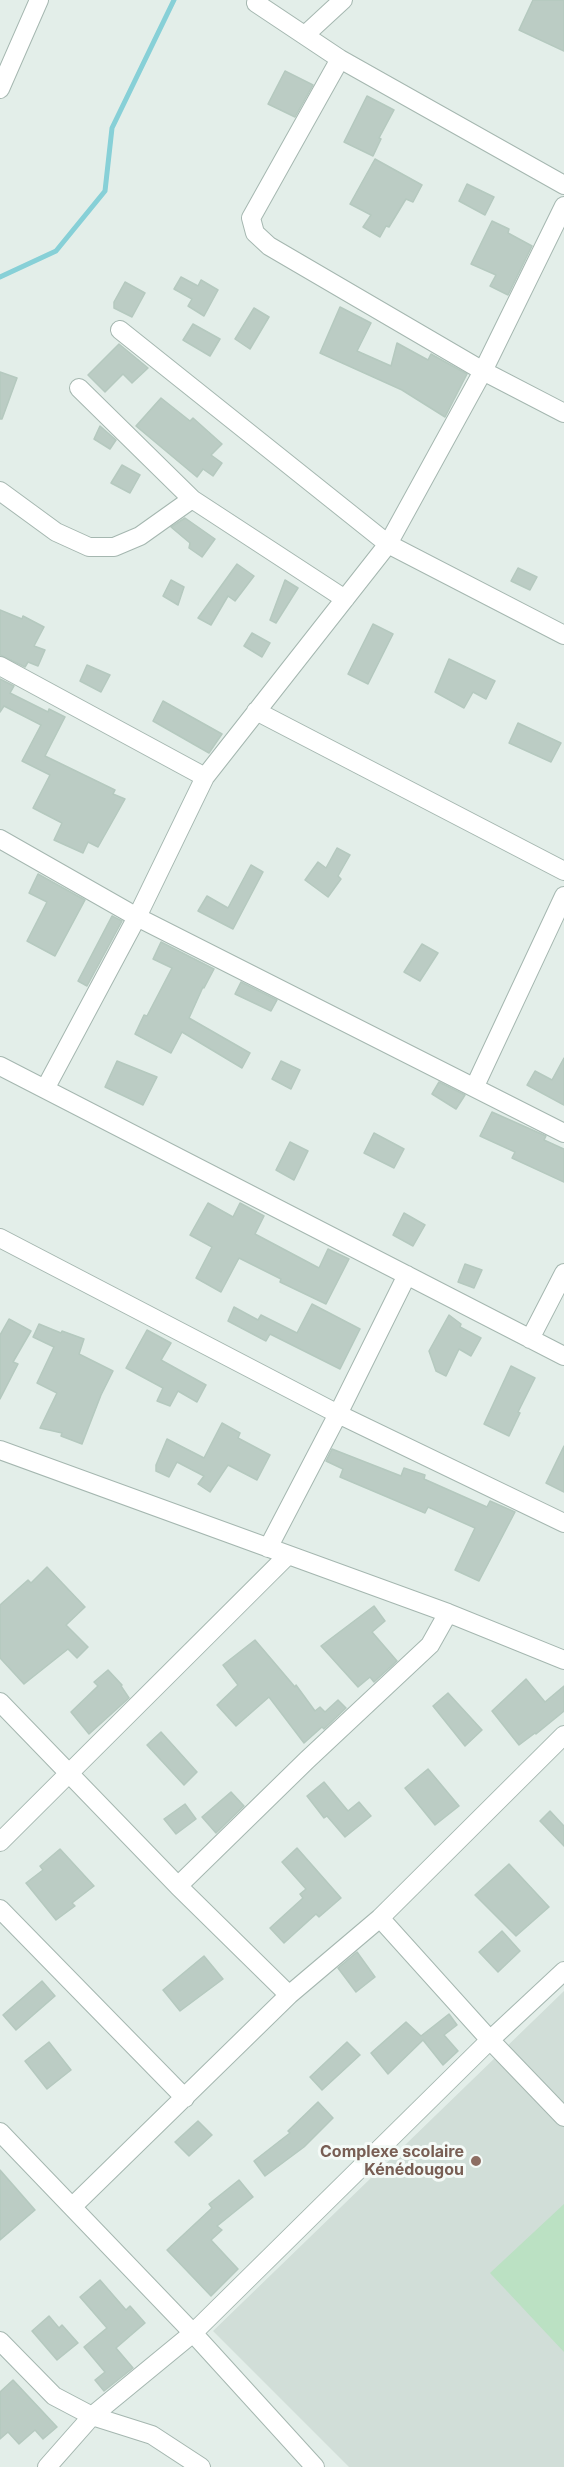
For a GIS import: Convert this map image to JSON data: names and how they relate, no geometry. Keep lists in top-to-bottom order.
{
  "places": ["Complexe scolaire Kénédougou"]
}
